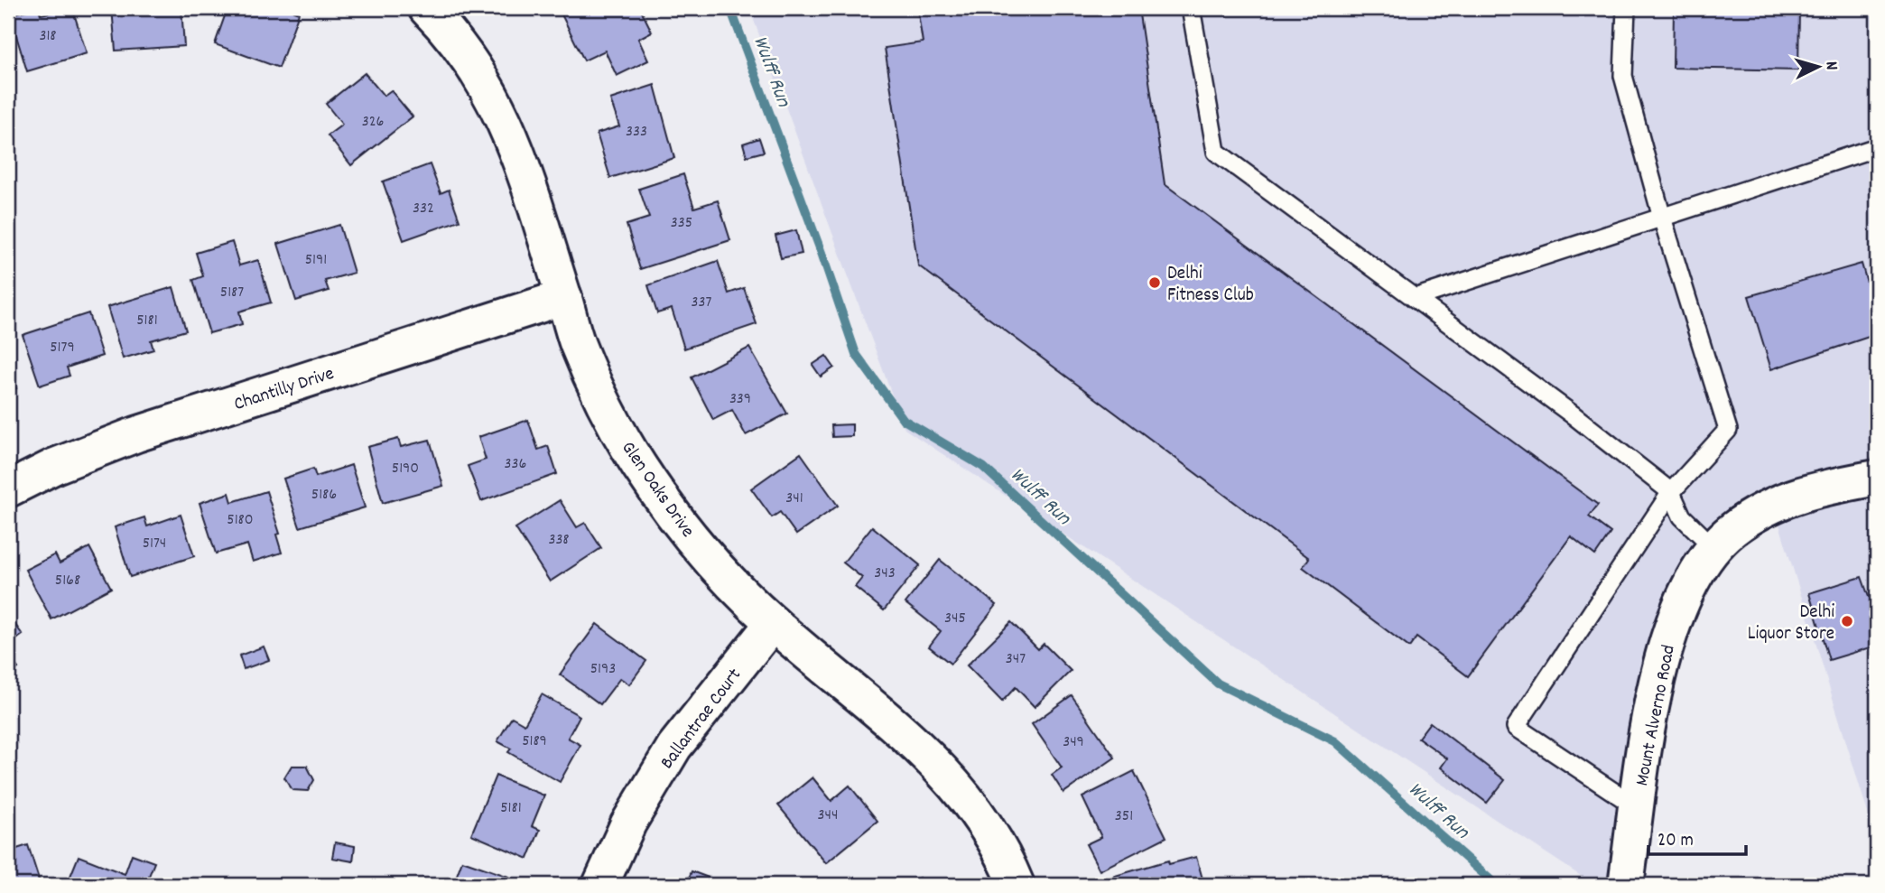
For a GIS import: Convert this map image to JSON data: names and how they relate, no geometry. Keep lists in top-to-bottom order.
{
  "streets": {
    "street": [
      "Chantilly Drive",
      "Glen Oaks Drive",
      "Mount Alverno Road",
      "Ballantrae Court"
    ]
  },
  "crossings": [
    ["Chantilly Drive", "Glen Oaks Drive"],
    ["Glen Oaks Drive", "Ballantrae Court"]
  ],
  "water": ["Wulff Run"],
  "places": ["Delhi Fitness Club", "Delhi Liquor Store"],
  "house_numbers": [
    "318",
    "326",
    "333",
    "332",
    "335",
    "5191",
    "5187",
    "337",
    "5181",
    "5179",
    "339",
    "336",
    "5190",
    "5186",
    "341",
    "5180",
    "338",
    "5174",
    "343",
    "5168",
    "345",
    "347",
    "5193",
    "5189",
    "349",
    "5181",
    "344",
    "351"
  ],
  "scale_bar": "20 m",
  "north": "right"
}
